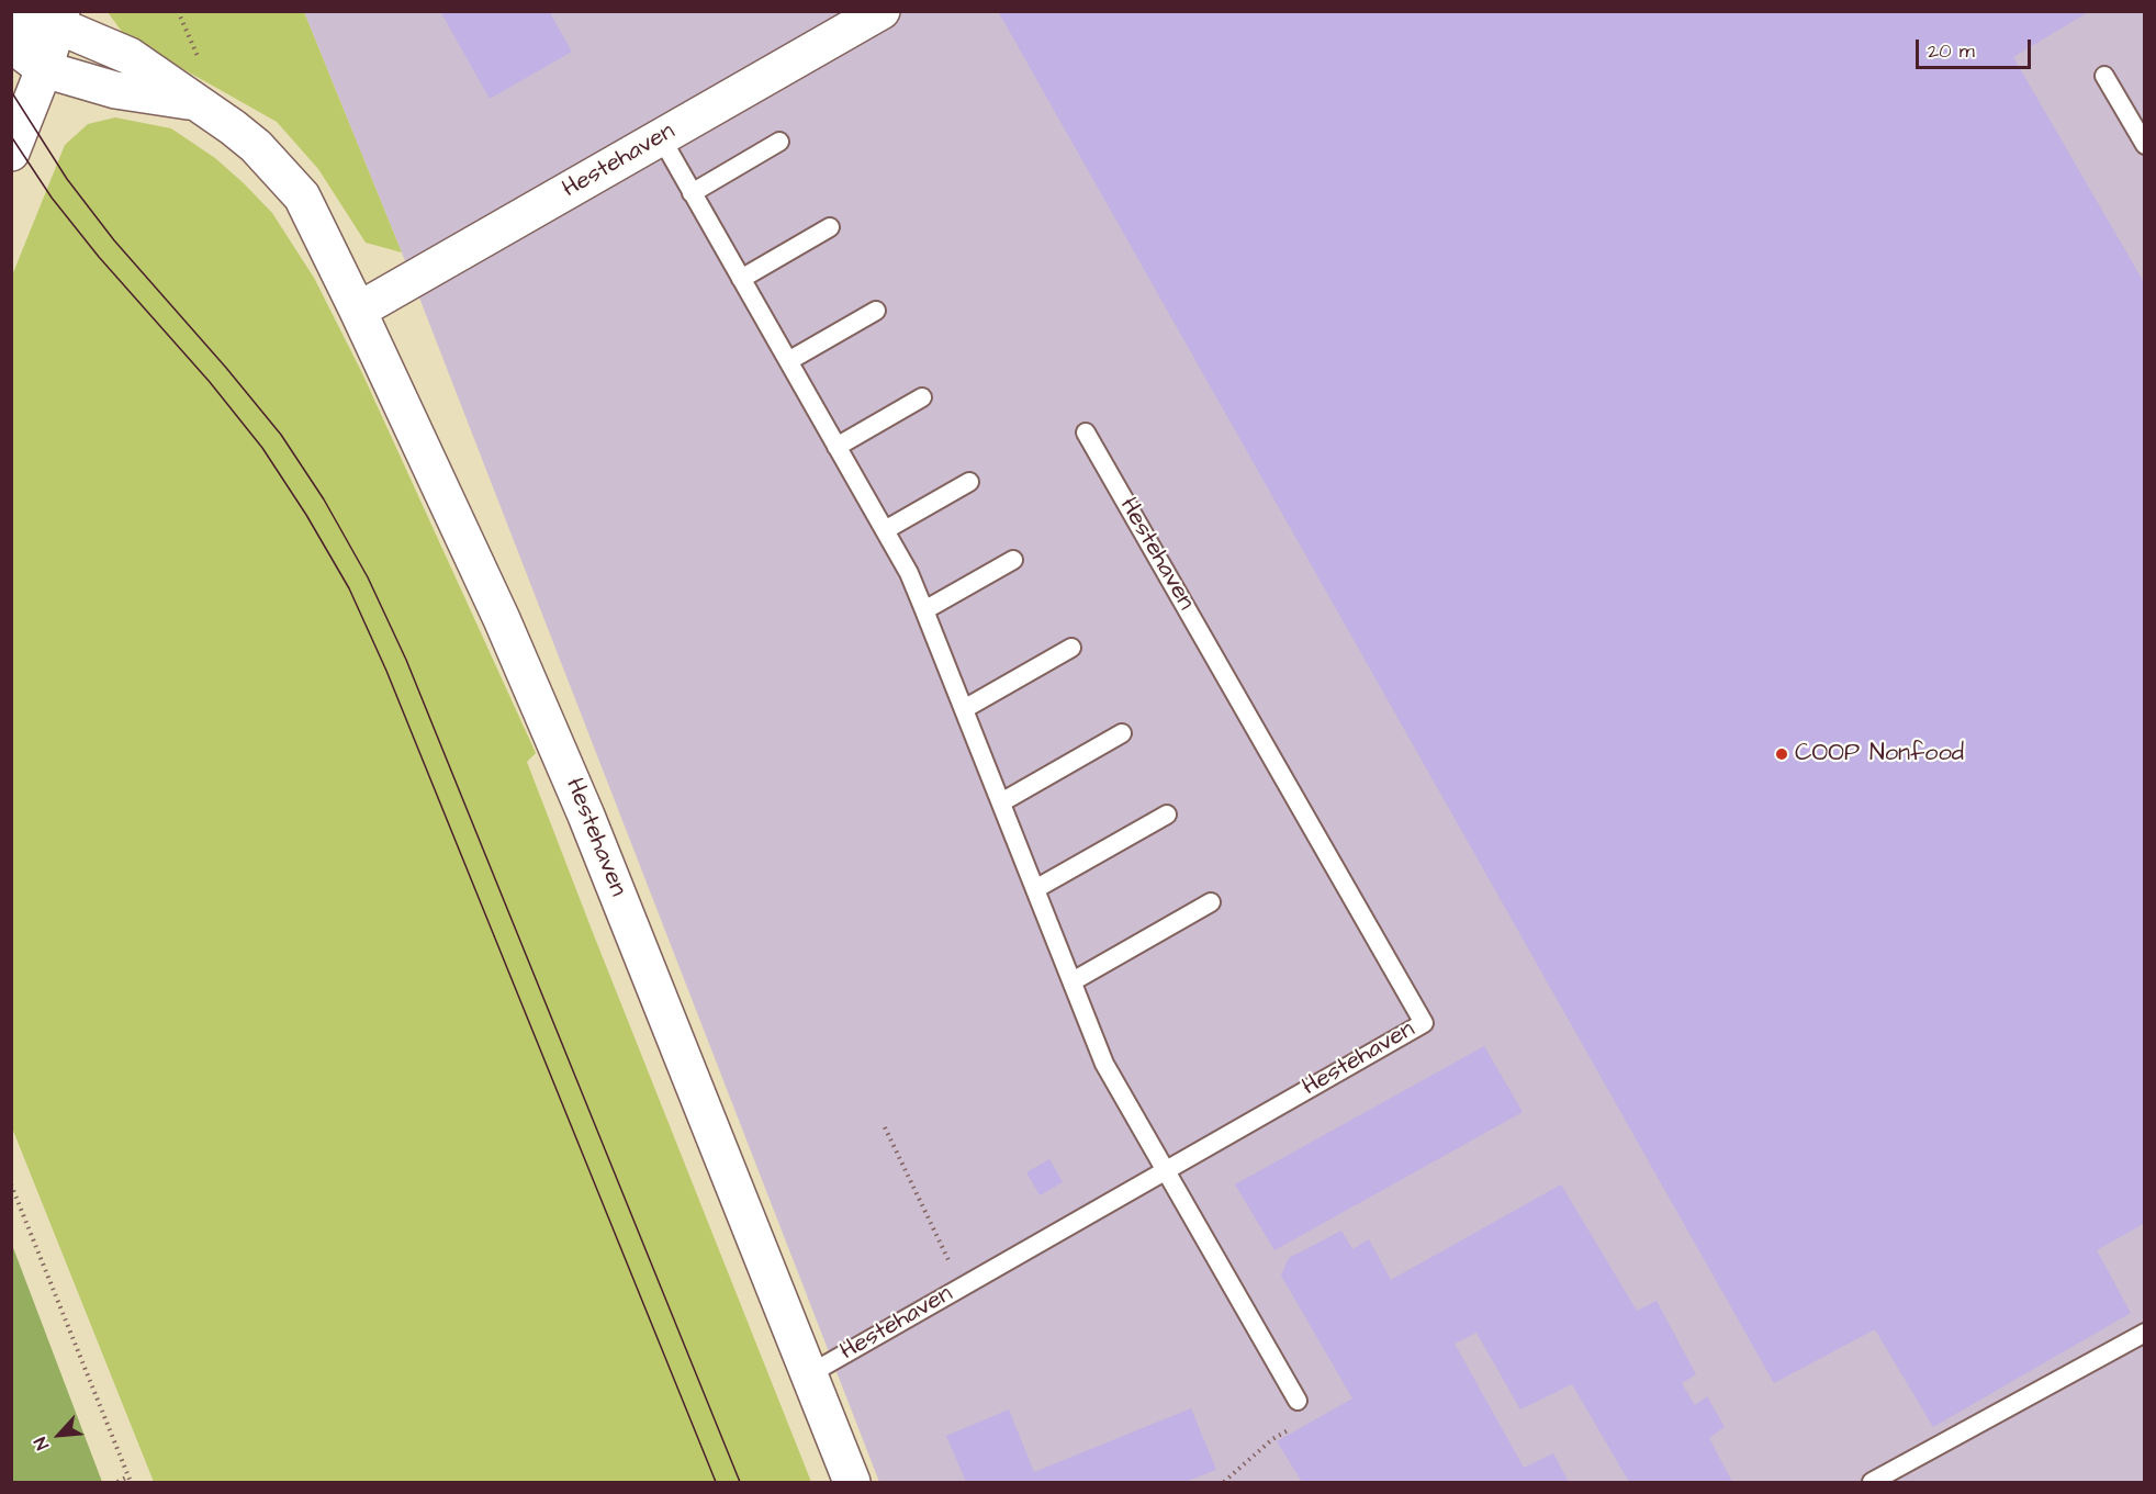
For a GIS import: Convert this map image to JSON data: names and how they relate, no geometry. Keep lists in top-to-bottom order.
{
  "streets": {
    "street": ["Hestehaven"]
  },
  "places": ["COOP Nonfood"],
  "scale_bar": "20 m",
  "north": "bottom left"
}
